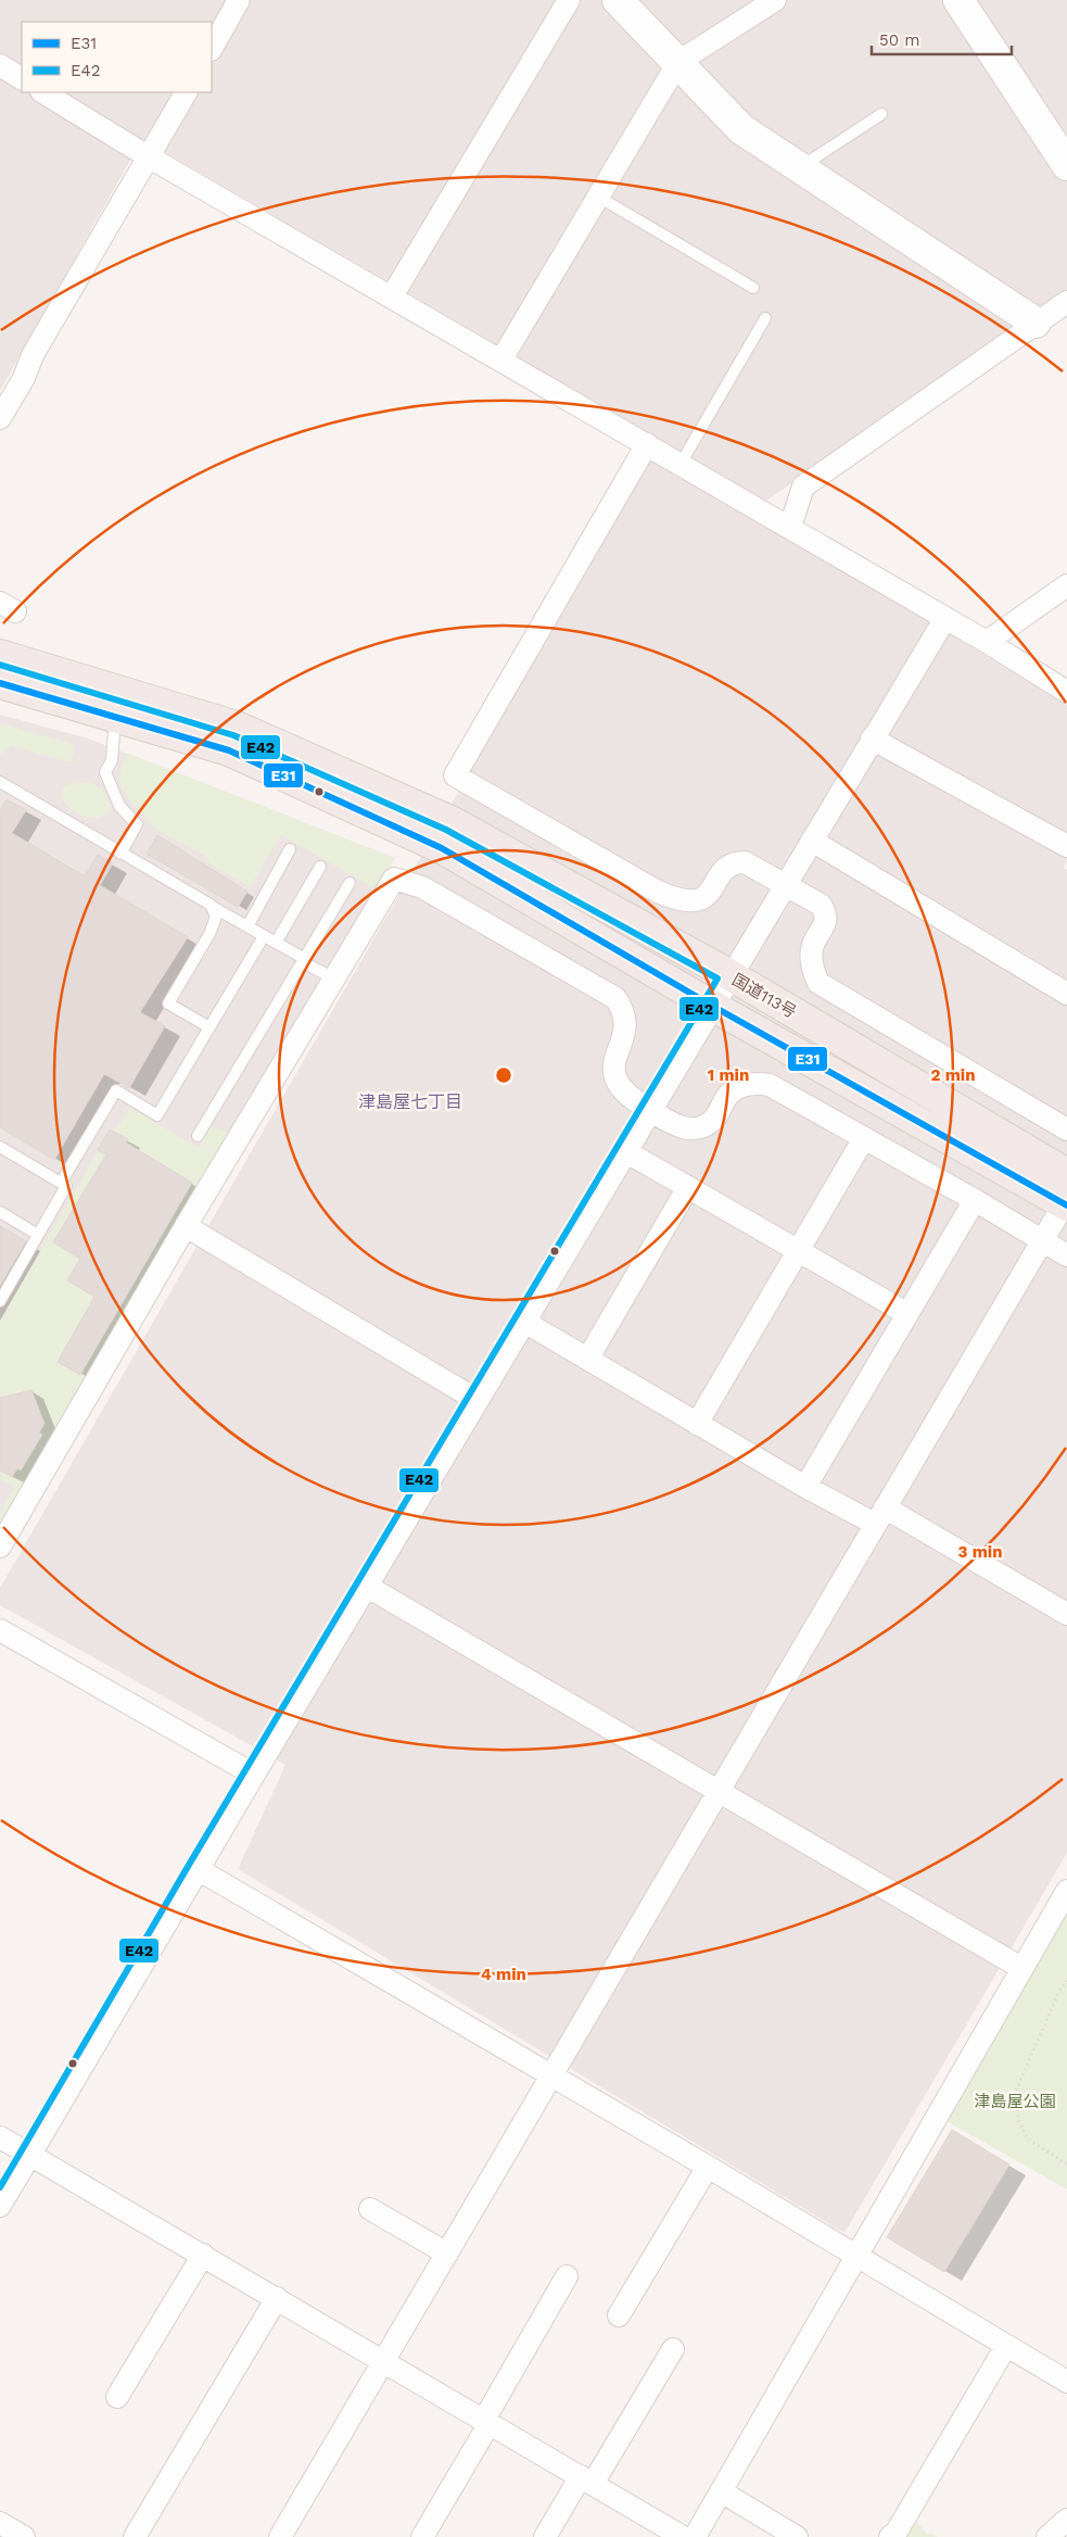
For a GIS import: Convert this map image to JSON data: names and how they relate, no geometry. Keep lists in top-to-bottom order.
{
  "streets": {
    "highway": ["国道113号"]
  },
  "districts": ["津島屋七丁目"],
  "parks": ["津島屋公園"],
  "lines": ["transit line E42", "transit line E31"],
  "legend": ["E31", "E42"],
  "scale_bar": "50 m",
  "rings": [
    "1 min",
    "2 min",
    "3 min",
    "4 min"
  ]
}
